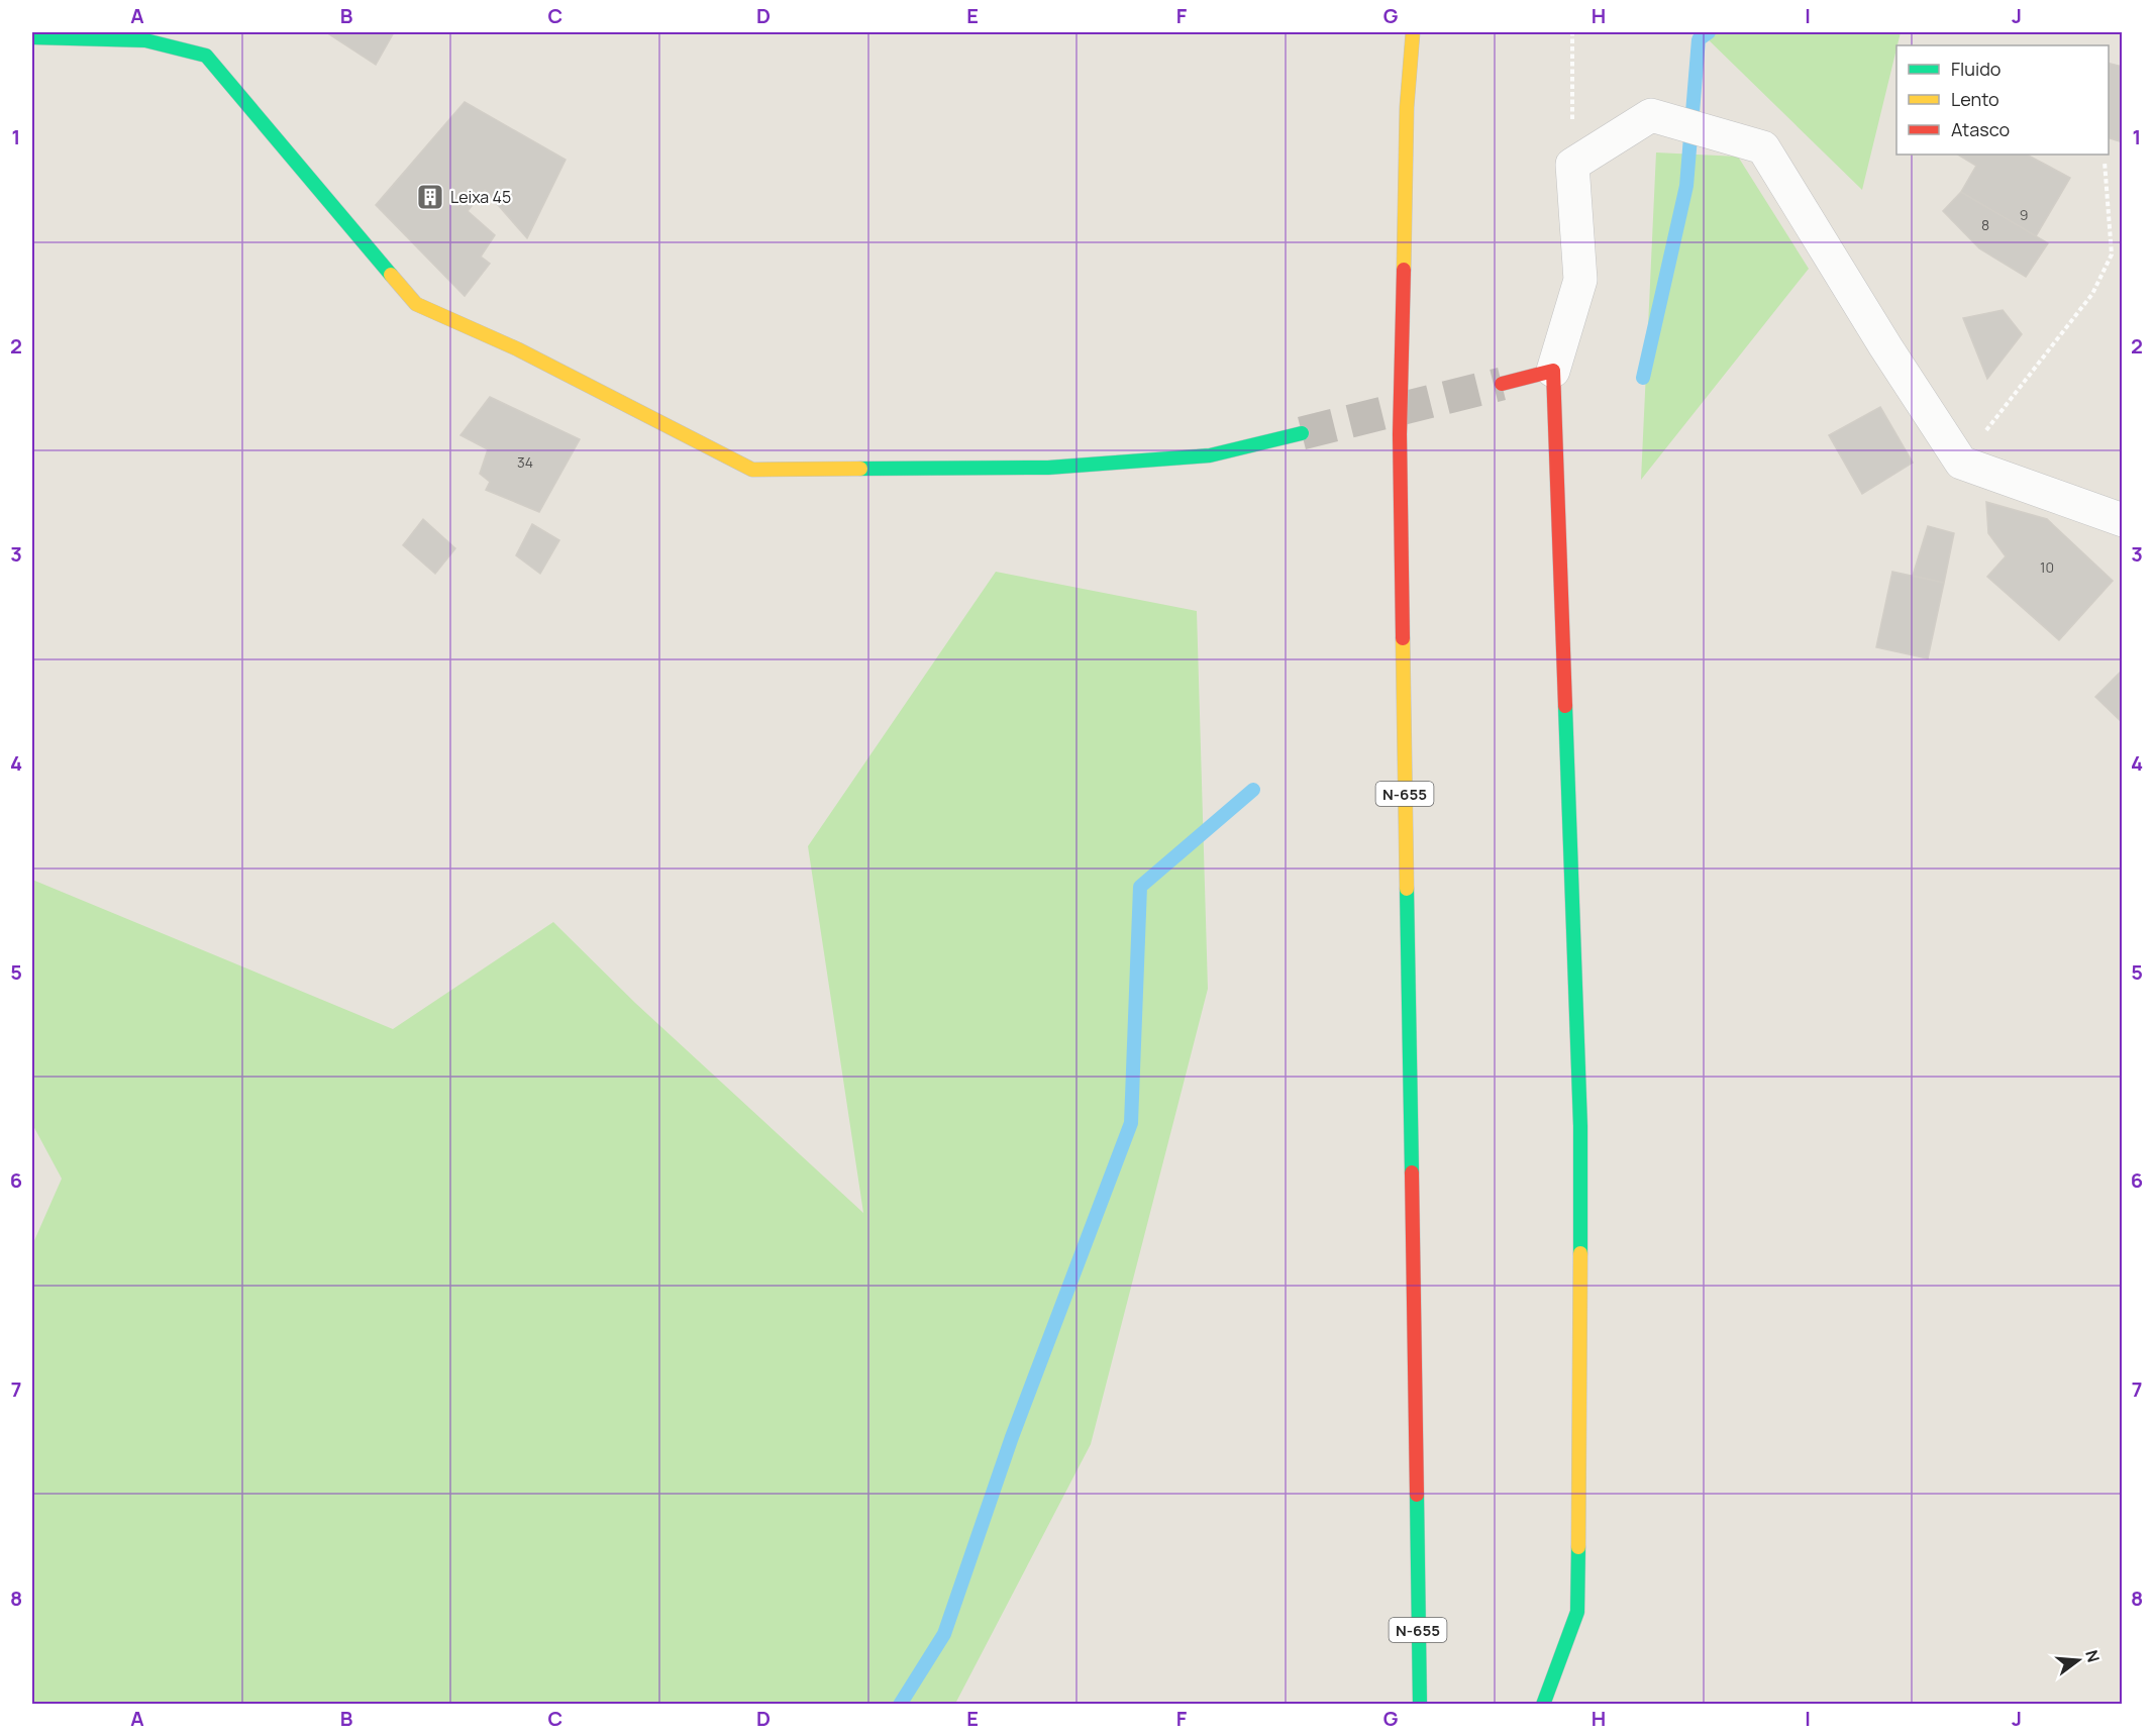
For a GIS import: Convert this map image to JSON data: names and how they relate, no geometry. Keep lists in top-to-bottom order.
{
  "streets": {
    "main road": ["N-655"]
  },
  "places": {
    "building": ["Leixa 45"]
  },
  "house_numbers": [
    "9",
    "8",
    "34",
    "10"
  ],
  "legend": ["Fluido", "Lento", "Atasco"],
  "north": "right",
  "grid": {
    "columns": [
      "A",
      "B",
      "C",
      "D",
      "E",
      "F",
      "G",
      "H",
      "I",
      "J"
    ],
    "rows": [
      "1",
      "2",
      "3",
      "4",
      "5",
      "6",
      "7",
      "8"
    ]
  }
}
